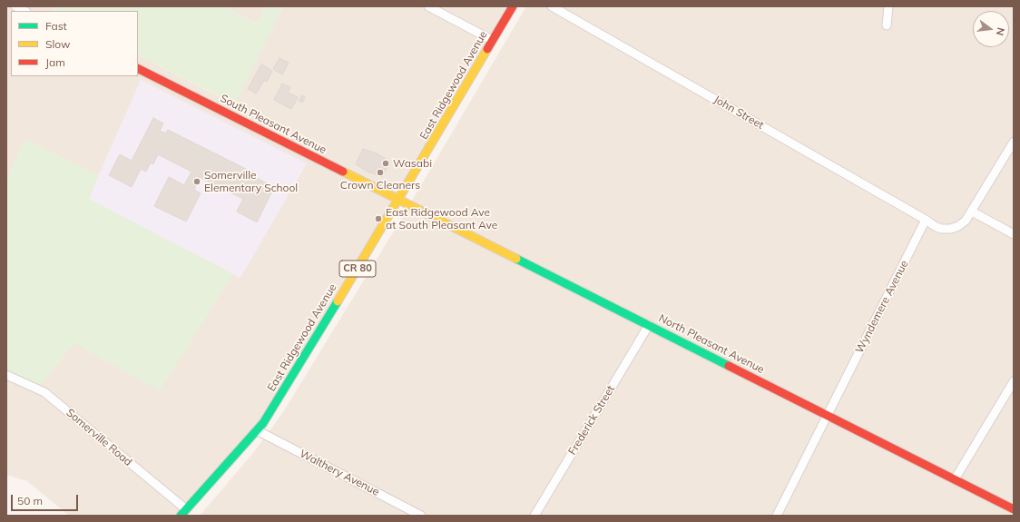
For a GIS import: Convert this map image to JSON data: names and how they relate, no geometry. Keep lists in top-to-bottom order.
{
  "streets": {
    "street": [
      "East Ridgewood Avenue",
      "John Street",
      "South Pleasant Avenue",
      "CR 80",
      "Wyndemere Avenue",
      "North Pleasant Avenue",
      "Frederick Street",
      "Somerville Road",
      "Walthery Avenue"
    ]
  },
  "crossings": [
    ["East Ridgewood Avenue", "South Pleasant Avenue"],
    ["East Ridgewood Avenue", "North Pleasant Avenue"],
    ["East Ridgewood Avenue", "Somerville Road"],
    ["East Ridgewood Avenue", "Walthery Avenue"],
    ["John Street", "Wyndemere Avenue"],
    ["South Pleasant Avenue", "North Pleasant Avenue"],
    ["Wyndemere Avenue", "North Pleasant Avenue"],
    ["North Pleasant Avenue", "Frederick Street"]
  ],
  "places": [
    "Wasabi",
    "Crown Cleaners",
    "Somerville Elementary School",
    "East Ridgewood Ave at South Pleasant Ave"
  ],
  "legend": ["Fast", "Slow", "Jam"],
  "scale_bar": "50 m",
  "north": "right"
}
